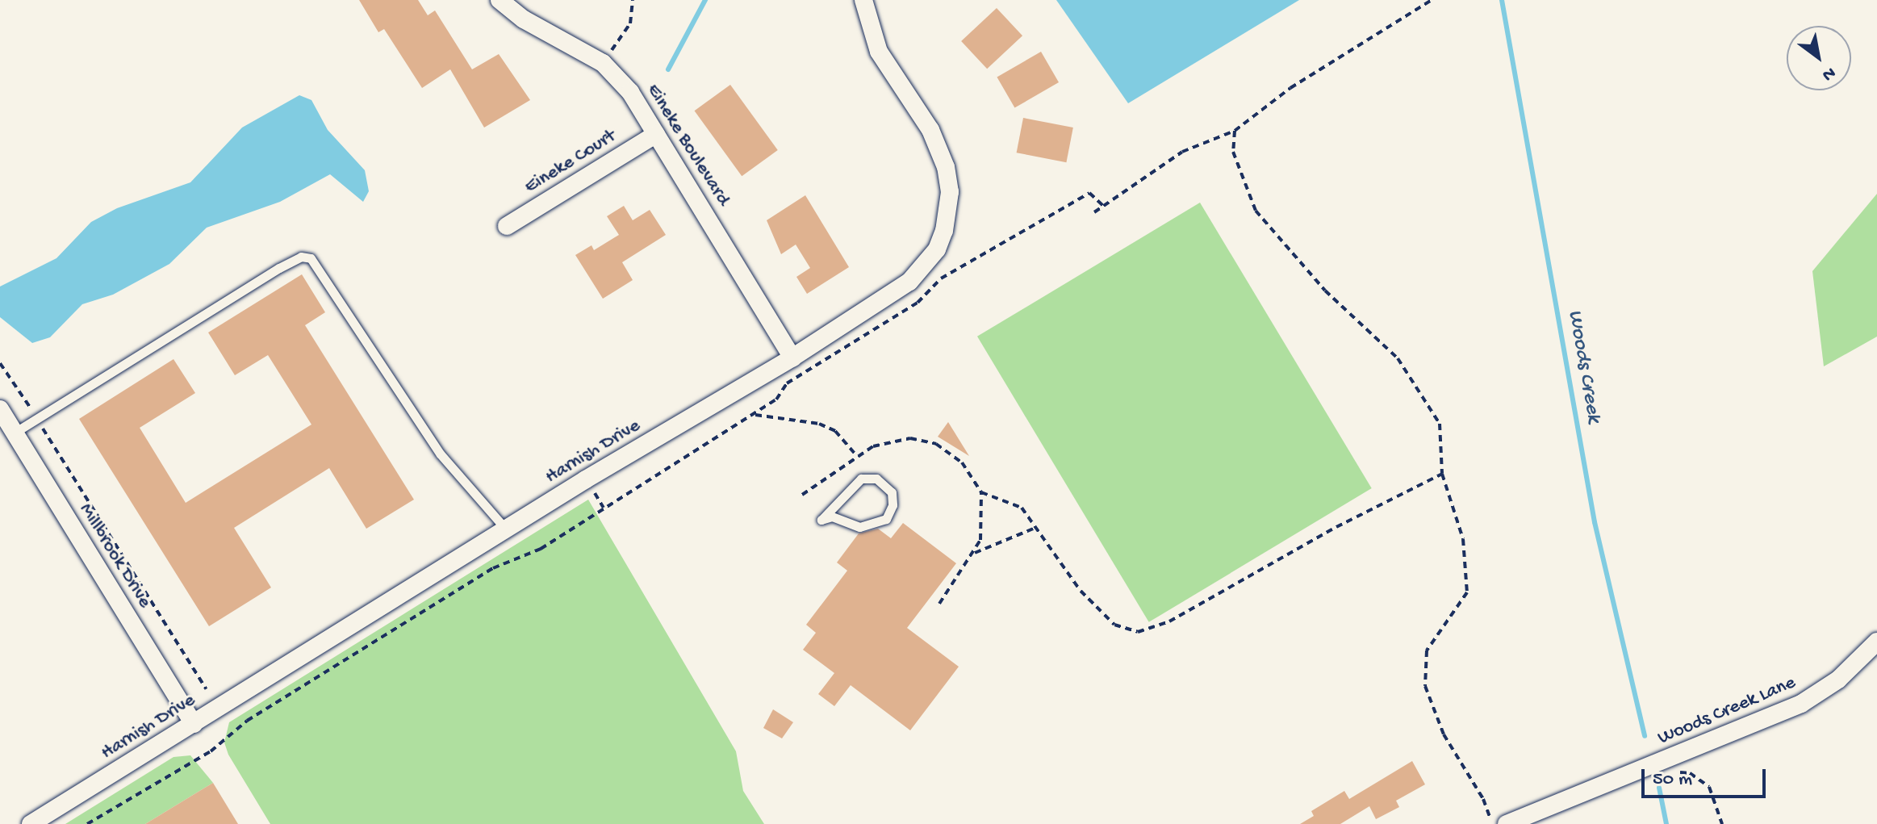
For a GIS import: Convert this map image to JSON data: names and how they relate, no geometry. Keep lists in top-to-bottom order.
{
  "streets": {
    "street": [
      "Eineke Boulevard",
      "Eineke Court",
      "Harnish Drive",
      "Millbrook Drive",
      "Woods Creek Lane"
    ]
  },
  "crossings": [
    ["Eineke Boulevard", "Eineke Court"],
    ["Eineke Boulevard", "Harnish Drive"],
    ["Harnish Drive", "Millbrook Drive"]
  ],
  "water": ["Woods Creek"],
  "scale_bar": "50 m",
  "north": "bottom right"
}
